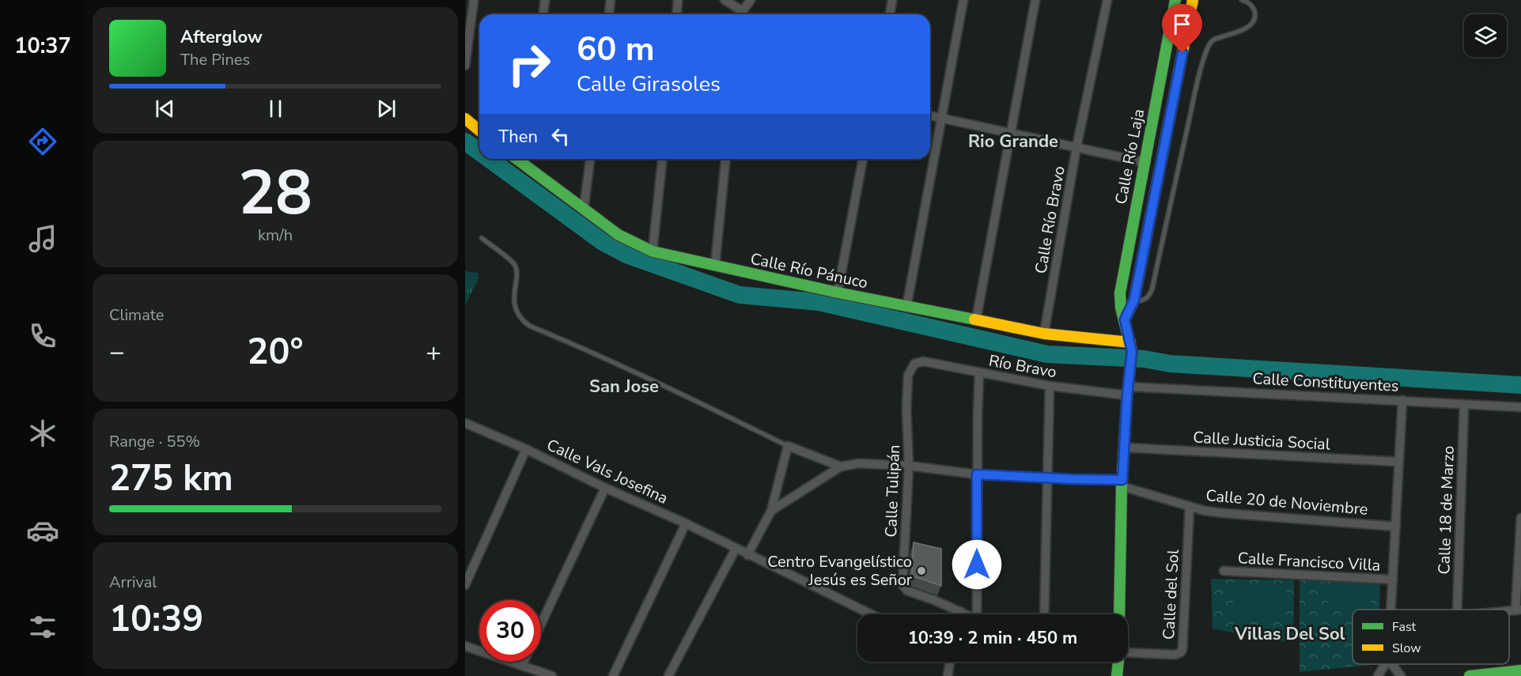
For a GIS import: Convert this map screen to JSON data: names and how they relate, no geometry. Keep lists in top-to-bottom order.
{
  "streets": {
    "street": [
      "Calle Río Laja",
      "Calle Río Bravo",
      "Calle Río Pánuco",
      "Río Bravo",
      "Calle Constituyentes",
      "Calle Justicia Social",
      "Calle Vals Josefina",
      "Calle Tulipán",
      "Calle 20 de Noviembre",
      "Calle 18 de Marzo",
      "Calle Francisco Villa",
      "Calle del Sol"
    ]
  },
  "crossings": [
    ["Calle Río Laja", "Calle Río Pánuco"],
    ["Calle Río Laja", "Río Bravo"],
    ["Calle Río Laja", "Calle Constituyentes"],
    ["Calle Río Laja", "Calle Justicia Social"],
    ["Calle Río Laja", "Calle 20 de Noviembre"],
    ["Calle Río Bravo", "Calle Río Pánuco"],
    ["Río Bravo", "Calle Constituyentes"],
    ["Río Bravo", "Calle Tulipán"],
    ["Calle Constituyentes", "Calle 18 de Marzo"],
    ["Calle Tulipán", "Calle 20 de Noviembre"],
    ["Calle 20 de Noviembre", "Calle del Sol"]
  ],
  "districts": ["Rio Grande", "San Jose", "Villas Del Sol"],
  "places": ["Centro Evangelístico Jesús es Señor"],
  "legend": ["Fast", "Slow"],
  "page": {
    "tabs": "10:37",
    "turn": ["60 m", "Calle Girasoles"],
    "song": ["Afterglow", "The Pines"],
    "then": "Then",
    "tile": [
      ["28", "km/h"],
      "Climate",
      ["Range · 55%", "275 km"],
      ["Arrival", "10:39"]
    ],
    "heat": ["−", "20°", "+"],
    "limit": "30",
    "trip": "10:39 · 2 min · 450 m"
  }
}
